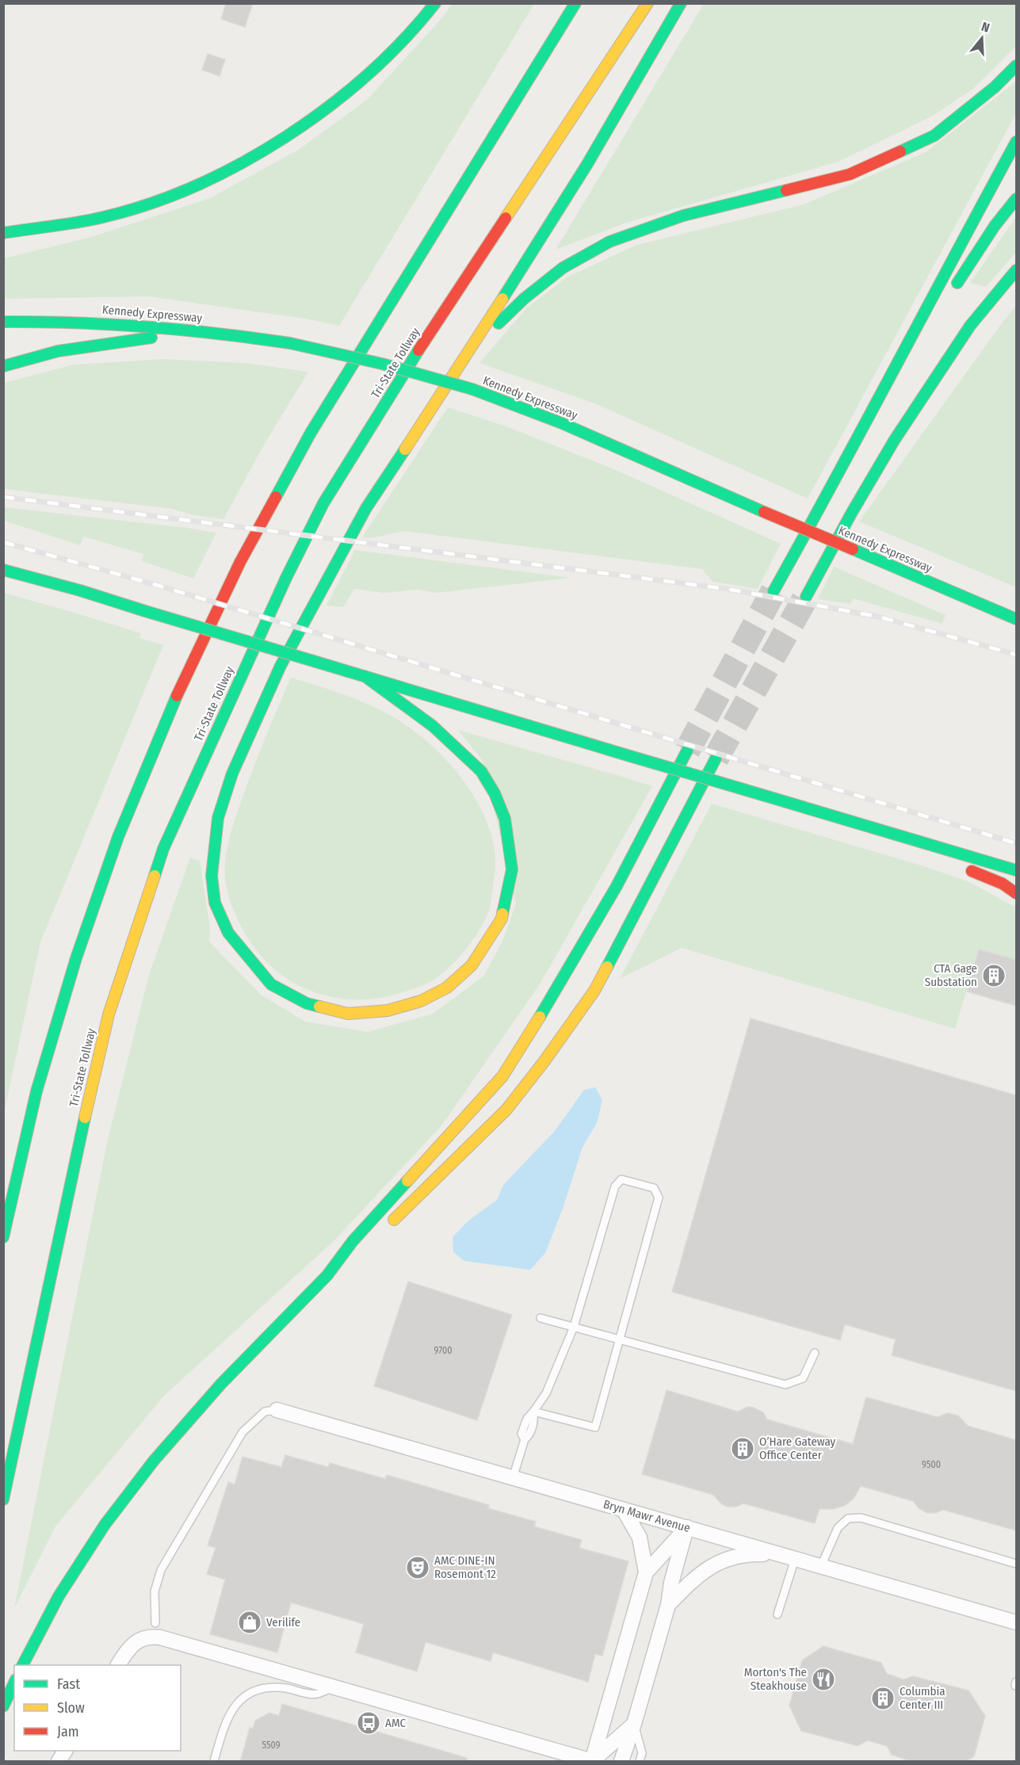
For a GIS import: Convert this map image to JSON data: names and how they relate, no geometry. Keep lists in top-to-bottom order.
{
  "streets": {
    "highway": ["Kennedy Expressway", "Tri-State Tollway"],
    "street": ["Bryn Mawr Avenue"]
  },
  "places": {
    "building": ["CTA Gage Substation", "O’Hare Gateway Office Center", "Columbia Center III"],
    "theatre": ["AMC DINE-IN Rosemont 12"],
    "shop": ["Verilife"],
    "restaurant": ["Morton's The Steakhouse"],
    "bus stop": ["AMC"]
  },
  "house_numbers": ["9700", "9500", "5509"],
  "legend": ["Fast", "Slow", "Jam"],
  "north": "top"
}
